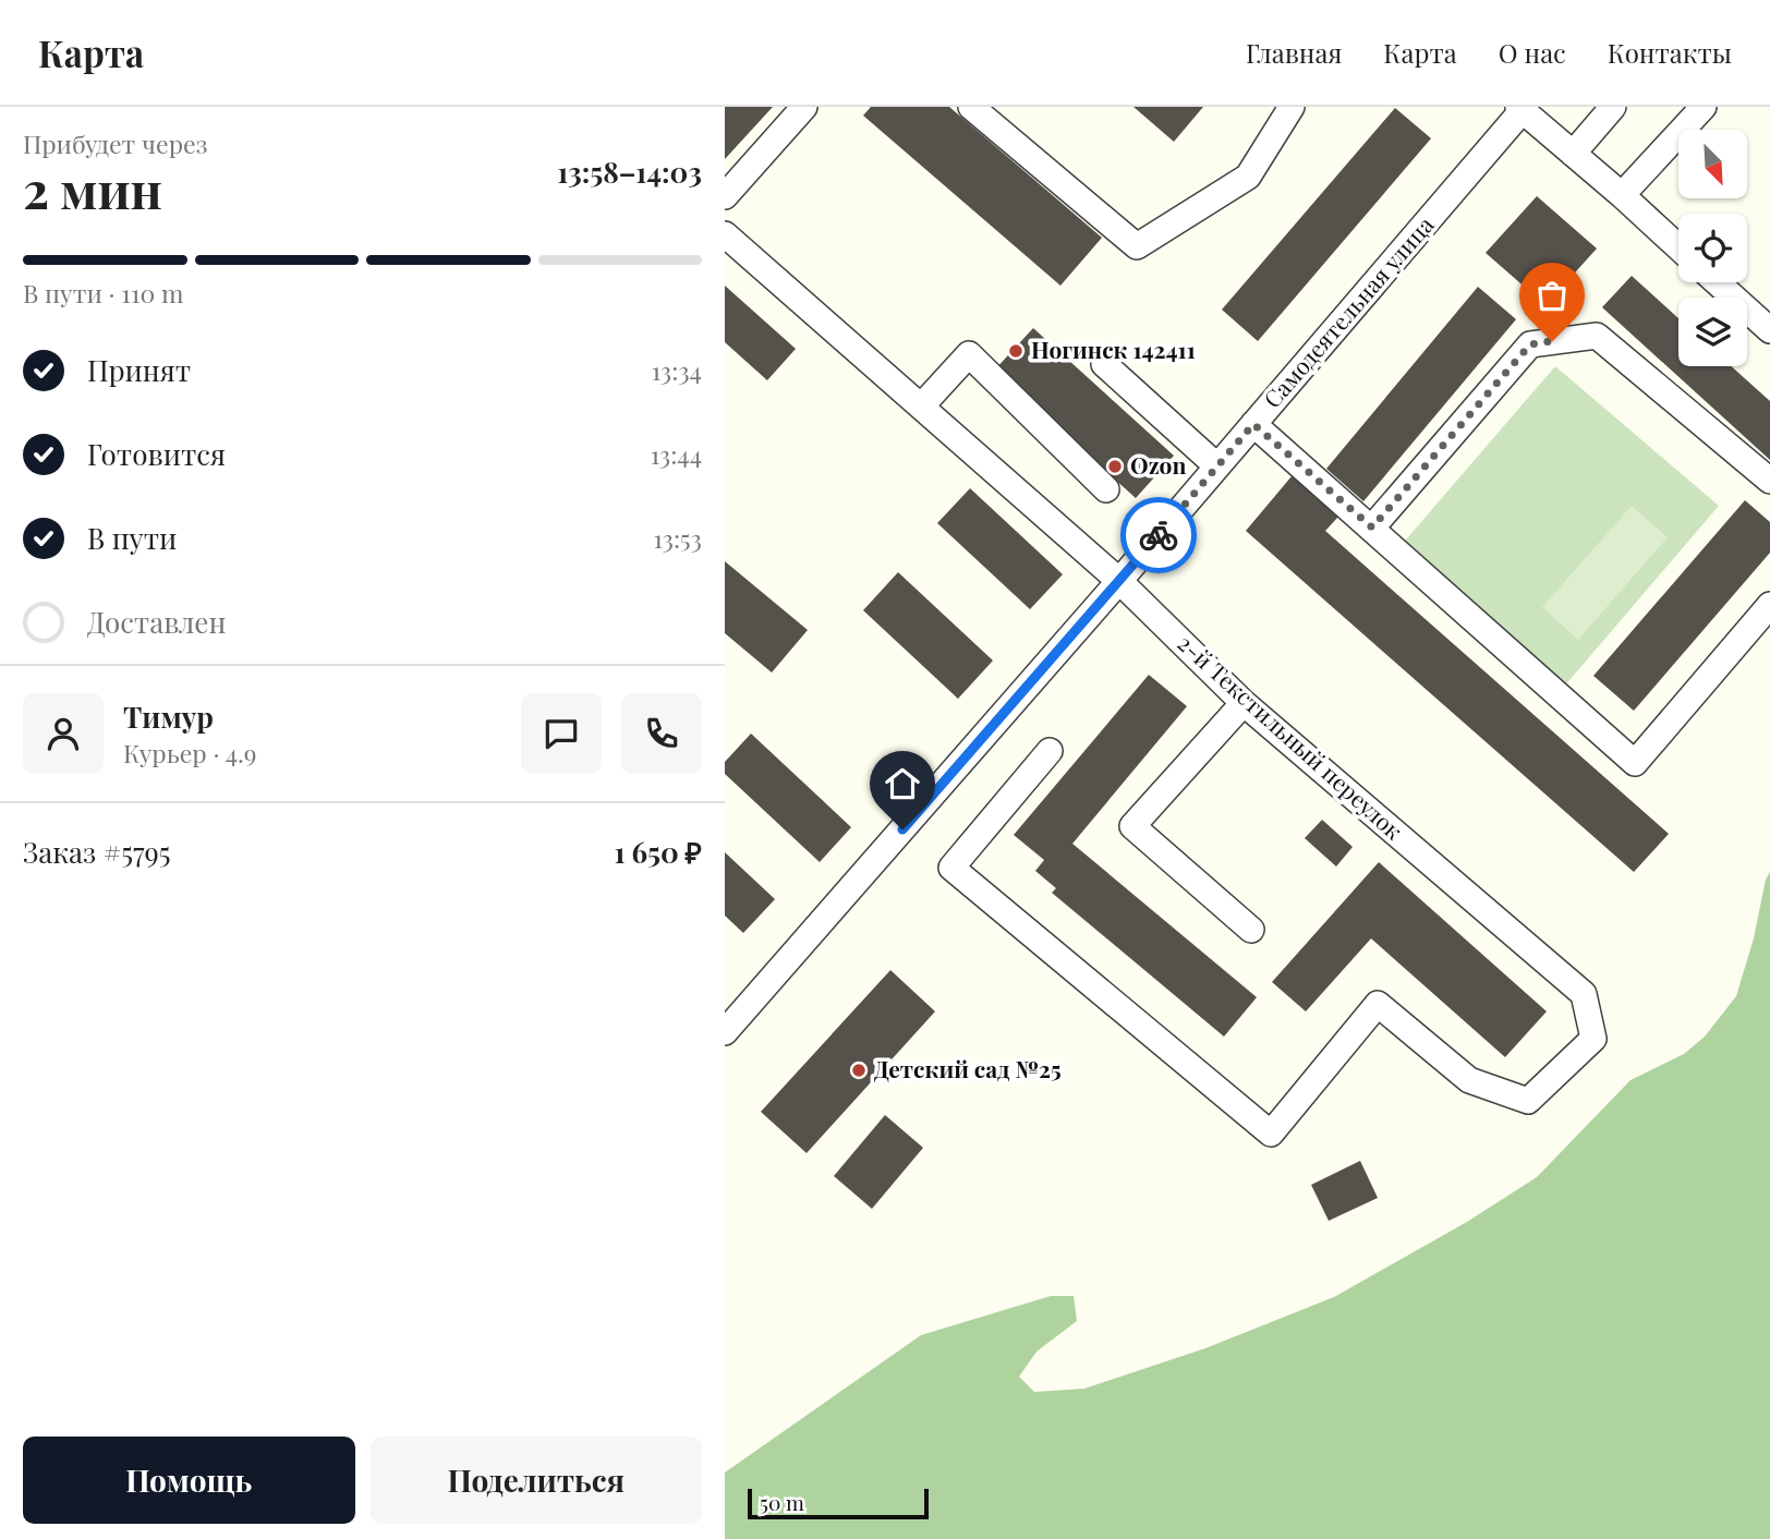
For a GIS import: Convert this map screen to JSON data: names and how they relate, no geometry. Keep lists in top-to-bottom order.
{
  "streets": {
    "street": ["Самодеятельная улица", "2-й Текстильный переулок"]
  },
  "crossings": [
    ["Самодеятельная улица", "2-й Текстильный переулок"]
  ],
  "places": ["Ногинск 142411", "Ozon", "Детский сад №25"],
  "scale_bar": "50 m",
  "north": "bottom right",
  "page": {
    "header": "Карта",
    "nav": [
      "Главная",
      "Карта",
      "О нас",
      "Контакты"
    ],
    "heading": ["2 мин", "Прибудет через", "13:58–14:03"],
    "panel": [
      "Тимур",
      "Курьер · 4.9",
      "Заказ #5795",
      "1 650 ₽"
    ],
    "bar": "В пути · 110 m",
    "list": [
      ["Принят", "13:34"],
      ["Готовится", "13:44"],
      ["В пути", "13:53"],
      "Доставлен"
    ],
    "buttons": ["Помощь", "Поделиться"],
    "scale": "50 m"
  }
}
